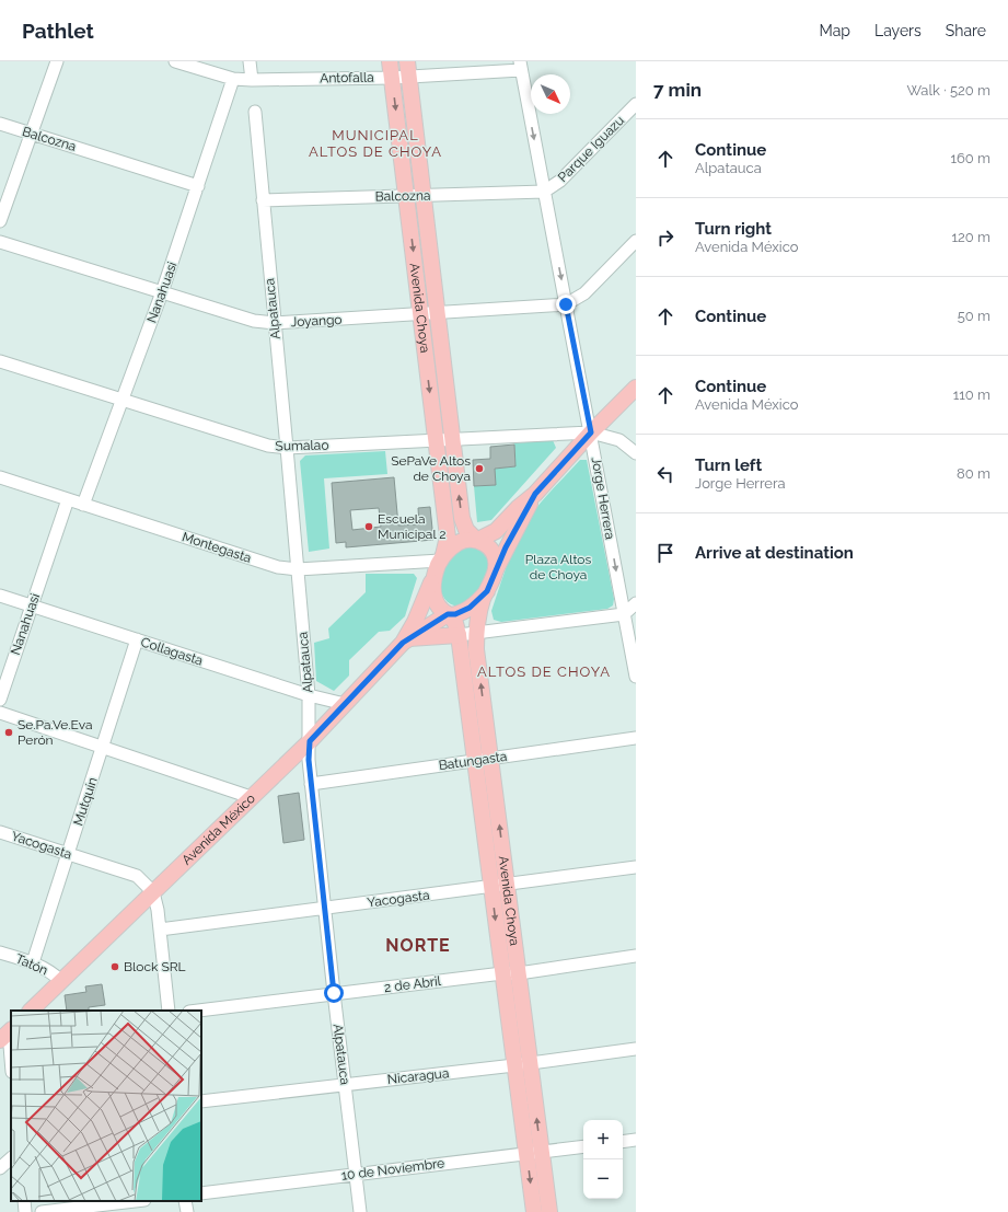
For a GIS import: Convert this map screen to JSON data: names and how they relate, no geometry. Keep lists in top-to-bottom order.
{
  "streets": {
    "main road": ["Avenida Choya", "Avenida México"],
    "street": [
      "Antofalla",
      "Balcozna",
      "Parque Iguazu",
      "Nanahuasi",
      "Alpatauca",
      "Joyango",
      "Sumalao",
      "Jorge Herrera",
      "Montegasta",
      "Collagasta",
      "Batungasta",
      "Mutquín",
      "Yacogasta",
      "Tatón",
      "2 de Abril",
      "Nicaragua",
      "10 de Noviembre"
    ]
  },
  "crossings": [
    ["Antofalla", "Nanahuasi"],
    ["Antofalla", "Avenida Choya"],
    ["Antofalla", "Jorge Herrera"],
    ["Balcozna", "Parque Iguazu"],
    ["Balcozna", "Nanahuasi"],
    ["Balcozna", "Alpatauca"],
    ["Balcozna", "Avenida Choya"],
    ["Balcozna", "Jorge Herrera"],
    ["Parque Iguazu", "Jorge Herrera"],
    ["Nanahuasi", "Joyango"],
    ["Nanahuasi", "Sumalao"],
    ["Nanahuasi", "Montegasta"],
    ["Nanahuasi", "Collagasta"],
    ["Alpatauca", "Joyango"],
    ["Alpatauca", "Sumalao"],
    ["Alpatauca", "Montegasta"],
    ["Alpatauca", "Collagasta"],
    ["Alpatauca", "Batungasta"],
    ["Alpatauca", "Avenida México"],
    ["Alpatauca", "Yacogasta"],
    ["Alpatauca", "2 de Abril"],
    ["Alpatauca", "Nicaragua"],
    ["Alpatauca", "10 de Noviembre"],
    ["Avenida Choya", "Joyango"],
    ["Avenida Choya", "Sumalao"],
    ["Avenida Choya", "Montegasta"],
    ["Avenida Choya", "Batungasta"],
    ["Avenida Choya", "Avenida México"],
    ["Avenida Choya", "Yacogasta"],
    ["Avenida Choya", "2 de Abril"],
    ["Avenida Choya", "Nicaragua"],
    ["Avenida Choya", "10 de Noviembre"],
    ["Joyango", "Jorge Herrera"],
    ["Sumalao", "Jorge Herrera"],
    ["Montegasta", "Avenida México"],
    ["Collagasta", "Mutquín"],
    ["Collagasta", "Avenida México"],
    ["Mutquín", "Yacogasta"],
    ["Mutquín", "Tatón"],
    ["Avenida México", "Yacogasta"],
    ["Avenida México", "Tatón"]
  ],
  "one_way": ["Jorge Herrera"],
  "districts": ["MUNICIPAL ALTOS DE CHOYA", "ALTOS DE CHOYA", "NORTE"],
  "parks": ["Plaza Altos de Choya"],
  "places": [
    "SePaVe Altos de Choya",
    "Escuela Municipal 2",
    "Se.Pa.Ve.Eva Perón",
    "Block SRL"
  ],
  "north": "bottom right",
  "page": {
    "header": "Pathlet",
    "nav": ["Map", "Layers", "Share"],
    "heading": ["7 min", "Walk · 520 m"],
    "list": [
      ["Continue", "Alpatauca", "160 m"],
      ["Turn right", "Avenida México", "120 m"],
      ["Continue", "50 m"],
      ["Continue", "Avenida México", "110 m"],
      ["Turn left", "Jorge Herrera", "80 m"],
      "Arrive at destination"
    ],
    "map_buttons": ["+", "−"]
  }
}
